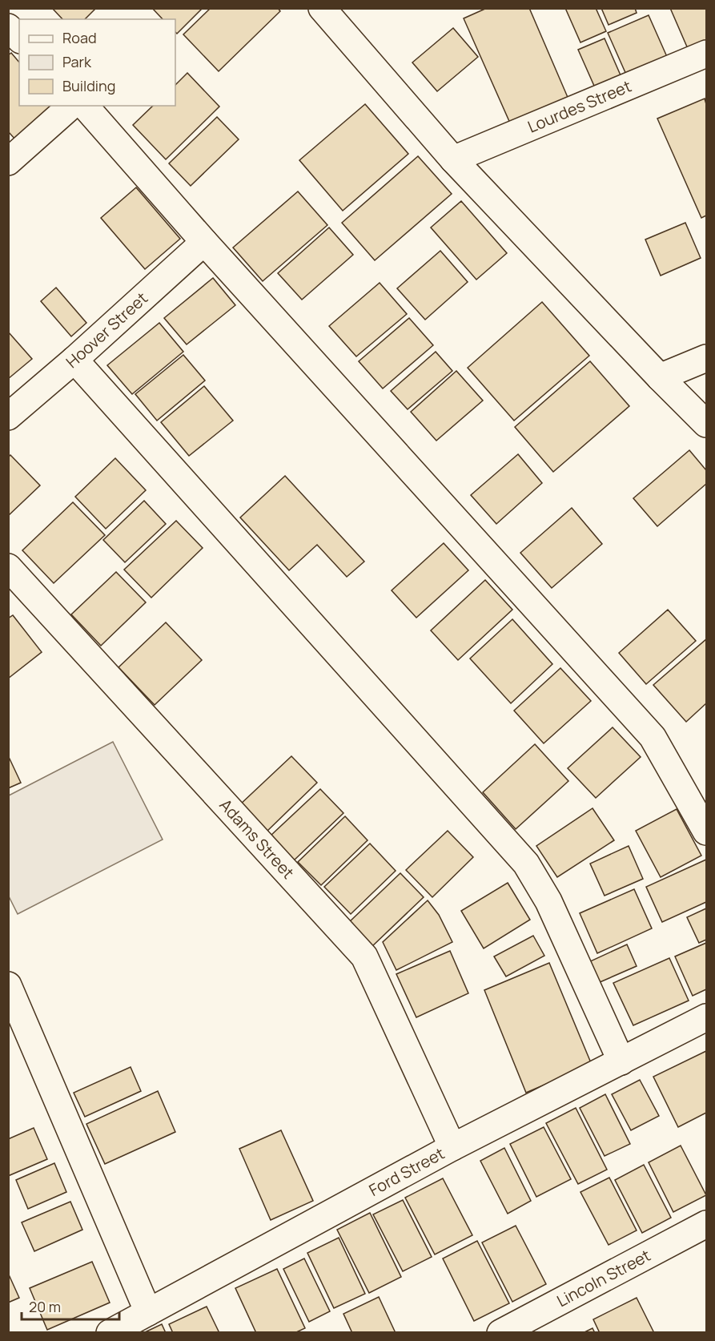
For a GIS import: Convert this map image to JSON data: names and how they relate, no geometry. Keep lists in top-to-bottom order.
{
  "streets": {
    "street": [
      "Lourdes Street",
      "Hoover Street",
      "Adams Street",
      "Ford Street",
      "Lincoln Street"
    ]
  },
  "crossings": [
    ["Adams Street", "Ford Street"]
  ],
  "legend": ["Road", "Park", "Building"],
  "scale_bar": "20 m"
}
